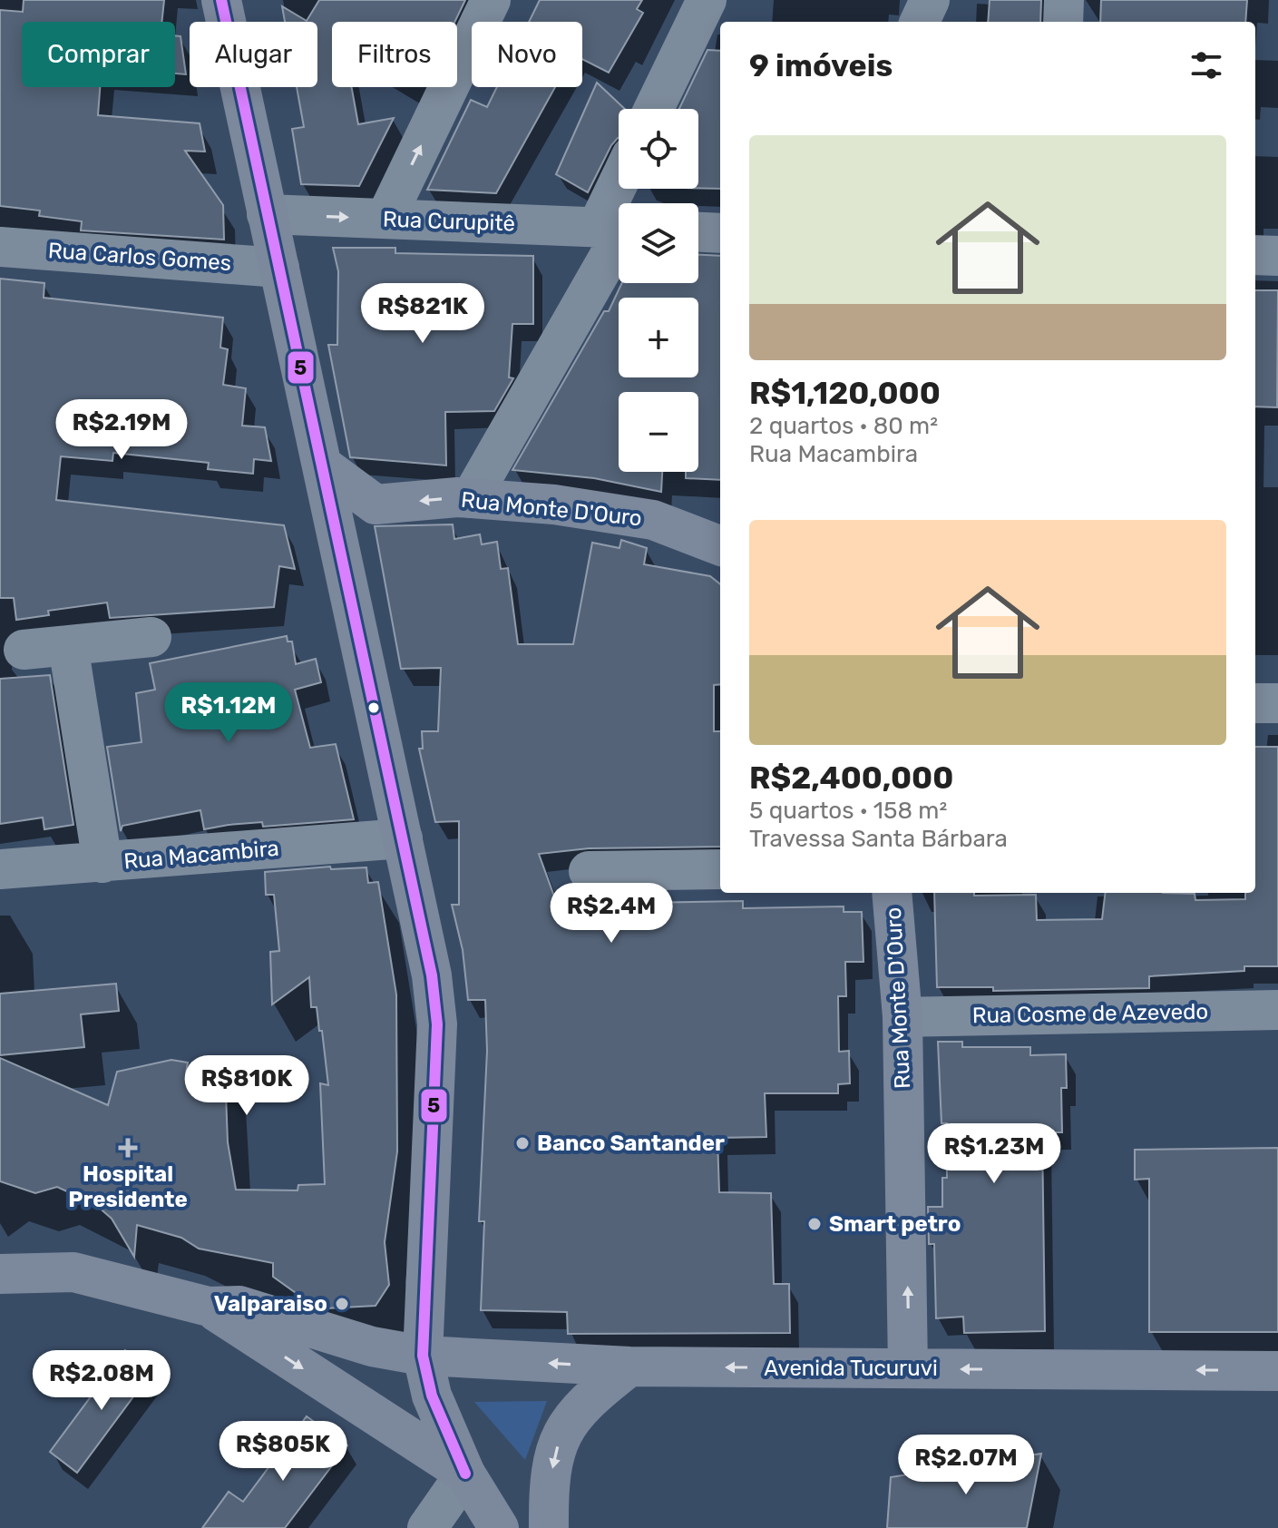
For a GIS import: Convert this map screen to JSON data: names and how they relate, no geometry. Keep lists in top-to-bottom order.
{
  "streets": {
    "main road": ["Rua Monte D'Ouro", "Avenida Tucuruvi"],
    "street": [
      "Rua Curupitê",
      "Rua Carlos Gomes",
      "Rua Macambira",
      "Rua Cosme de Azevedo"
    ]
  },
  "crossings": [
    ["Rua Monte D'Ouro", "Rua Cosme de Azevedo"],
    ["Rua Monte D'Ouro", "Avenida Tucuruvi"]
  ],
  "one_way": ["Rua Monte D'Ouro", "Avenida Tucuruvi"],
  "places": {
    "other": ["Banco Santander", "Smart petro", "Valparaiso"],
    "health": ["Hospital Presidente"]
  },
  "lines": ["transit line 5"],
  "page": {
    "chip": [
      "Comprar",
      "Alugar",
      "Filtros",
      "Novo"
    ],
    "heading": "9 imóveis",
    "map_buttons": ["+", "−"],
    "list": [
      {
        "name": "R$1,120,000",
        "note": "2 quartos · 80 m² · Rua Macambira"
      },
      {
        "name": "R$2,400,000",
        "note": "5 quartos · 158 m² · Travessa Santa Bárbara"
      }
    ],
    "price": [
      "R$821K",
      "R$2.19M",
      "R$1.12M",
      "R$2.4M",
      "R$810K",
      "R$1.23M",
      "R$2.08M",
      "R$805K",
      "R$2.07M"
    ]
  }
}
